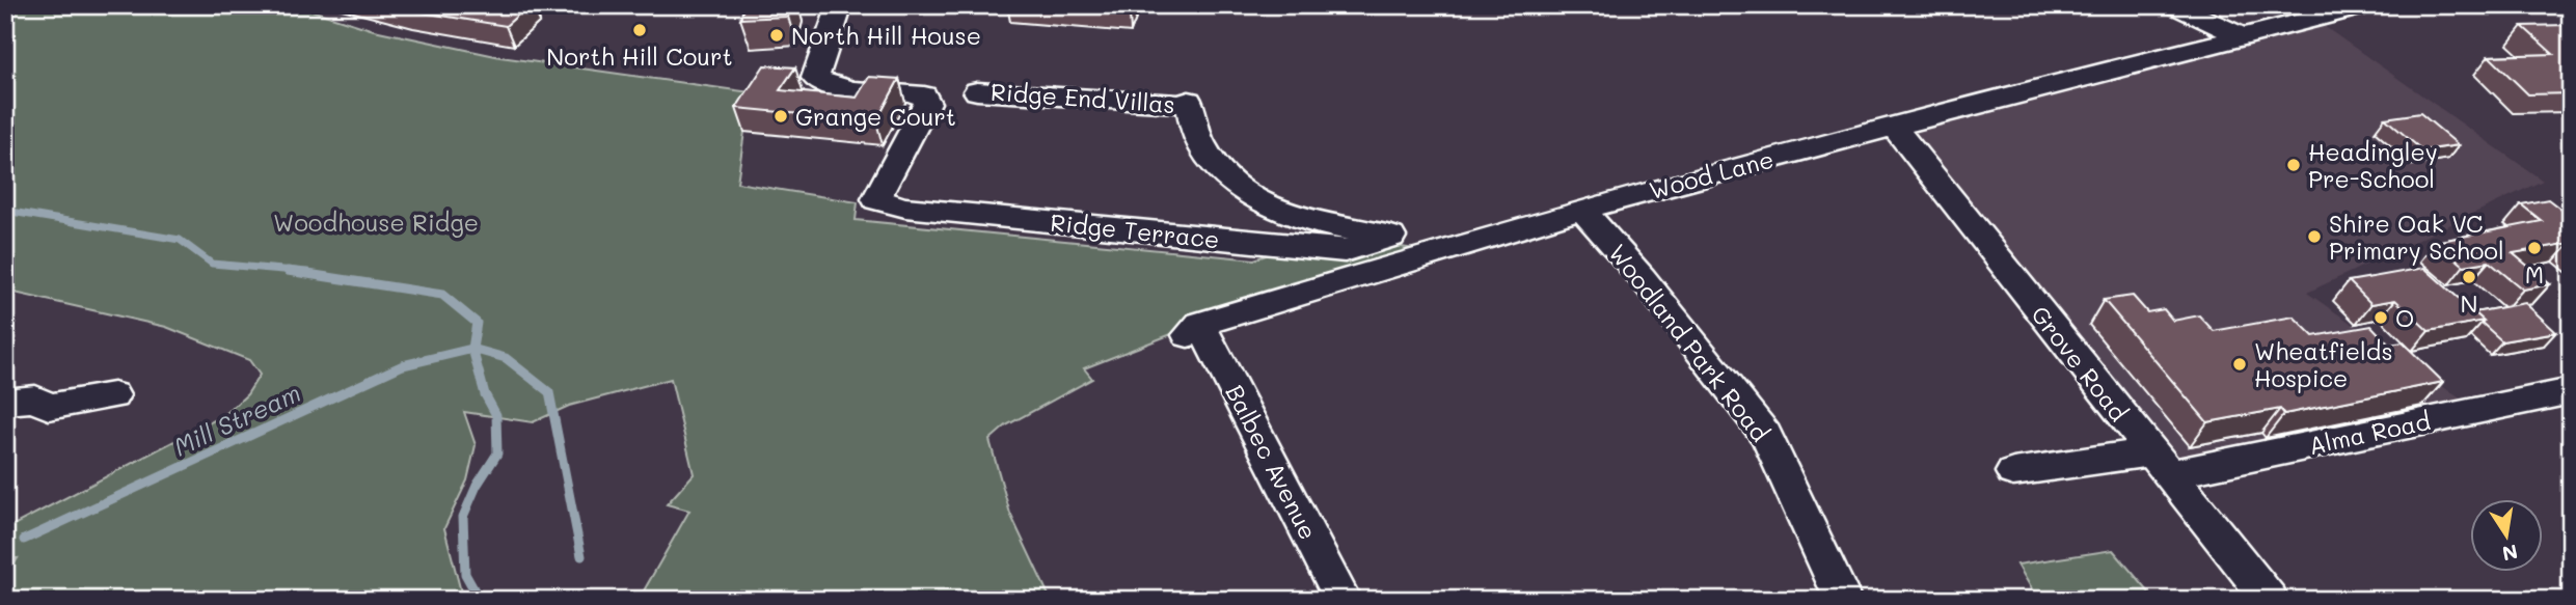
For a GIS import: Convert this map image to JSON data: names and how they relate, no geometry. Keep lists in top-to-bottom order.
{
  "streets": {
    "street": [
      "Ridge End Villas",
      "Wood Lane",
      "Ridge Terrace",
      "Woodland Park Road",
      "Grove Road",
      "Alma Road",
      "Balbec Avenue"
    ]
  },
  "crossings": [
    ["Ridge End Villas", "Ridge Terrace"],
    ["Wood Lane", "Woodland Park Road"],
    ["Wood Lane", "Grove Road"],
    ["Wood Lane", "Balbec Avenue"],
    ["Grove Road", "Alma Road"]
  ],
  "water": ["Mill Stream"],
  "parks": ["Woodhouse Ridge"],
  "places": [
    "North Hill Court",
    "North Hill House",
    "Grange Court",
    "Headingley Pre-School",
    "Shire Oak VC Primary School",
    "M",
    "N",
    "O",
    "Wheatfields Hospice"
  ],
  "north": "bottom"
}
